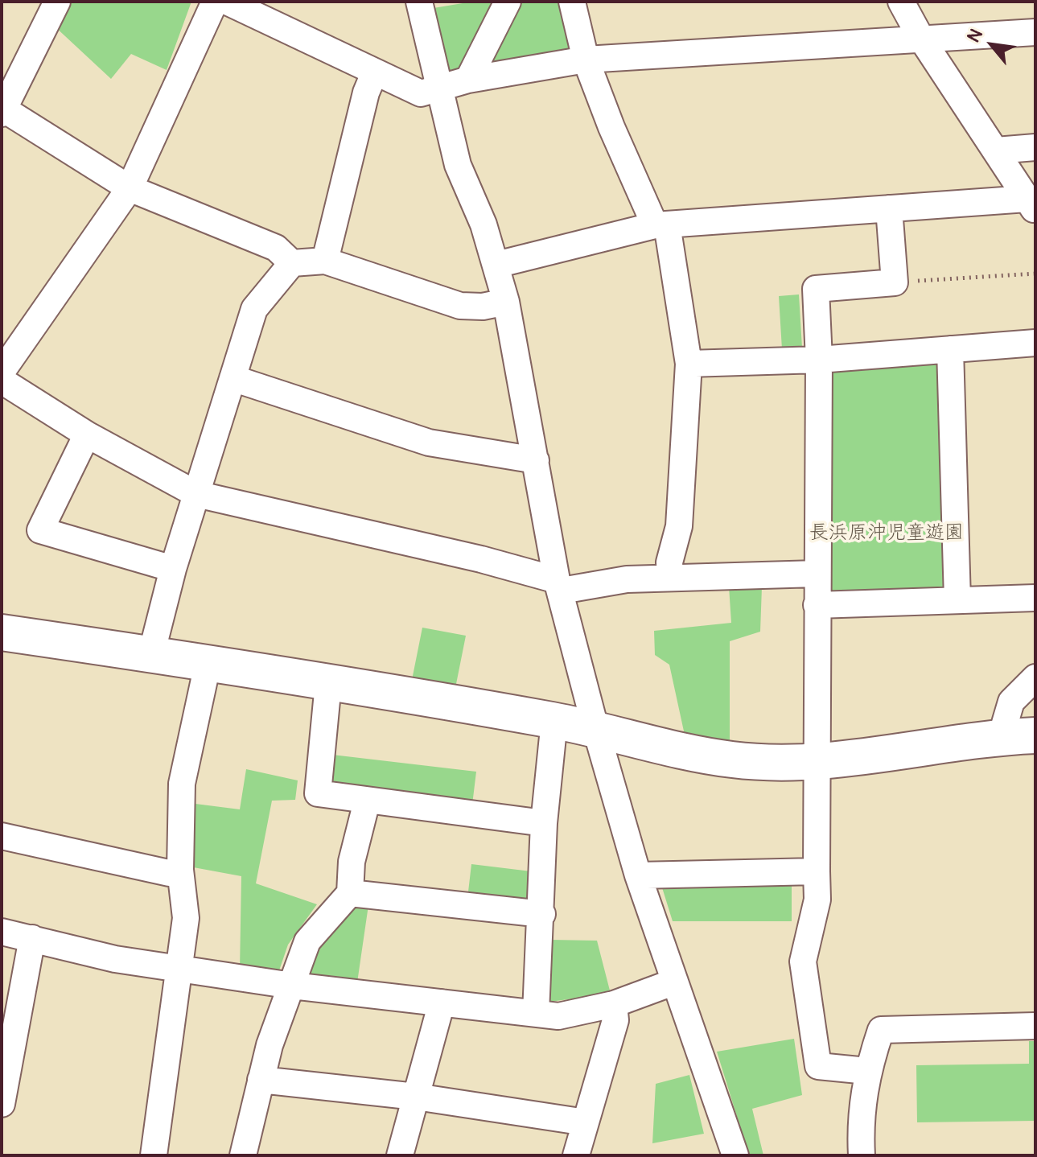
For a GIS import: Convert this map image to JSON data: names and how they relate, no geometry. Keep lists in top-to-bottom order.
{
  "parks": ["長浜原沖児童遊園"],
  "north": "top left"
}
